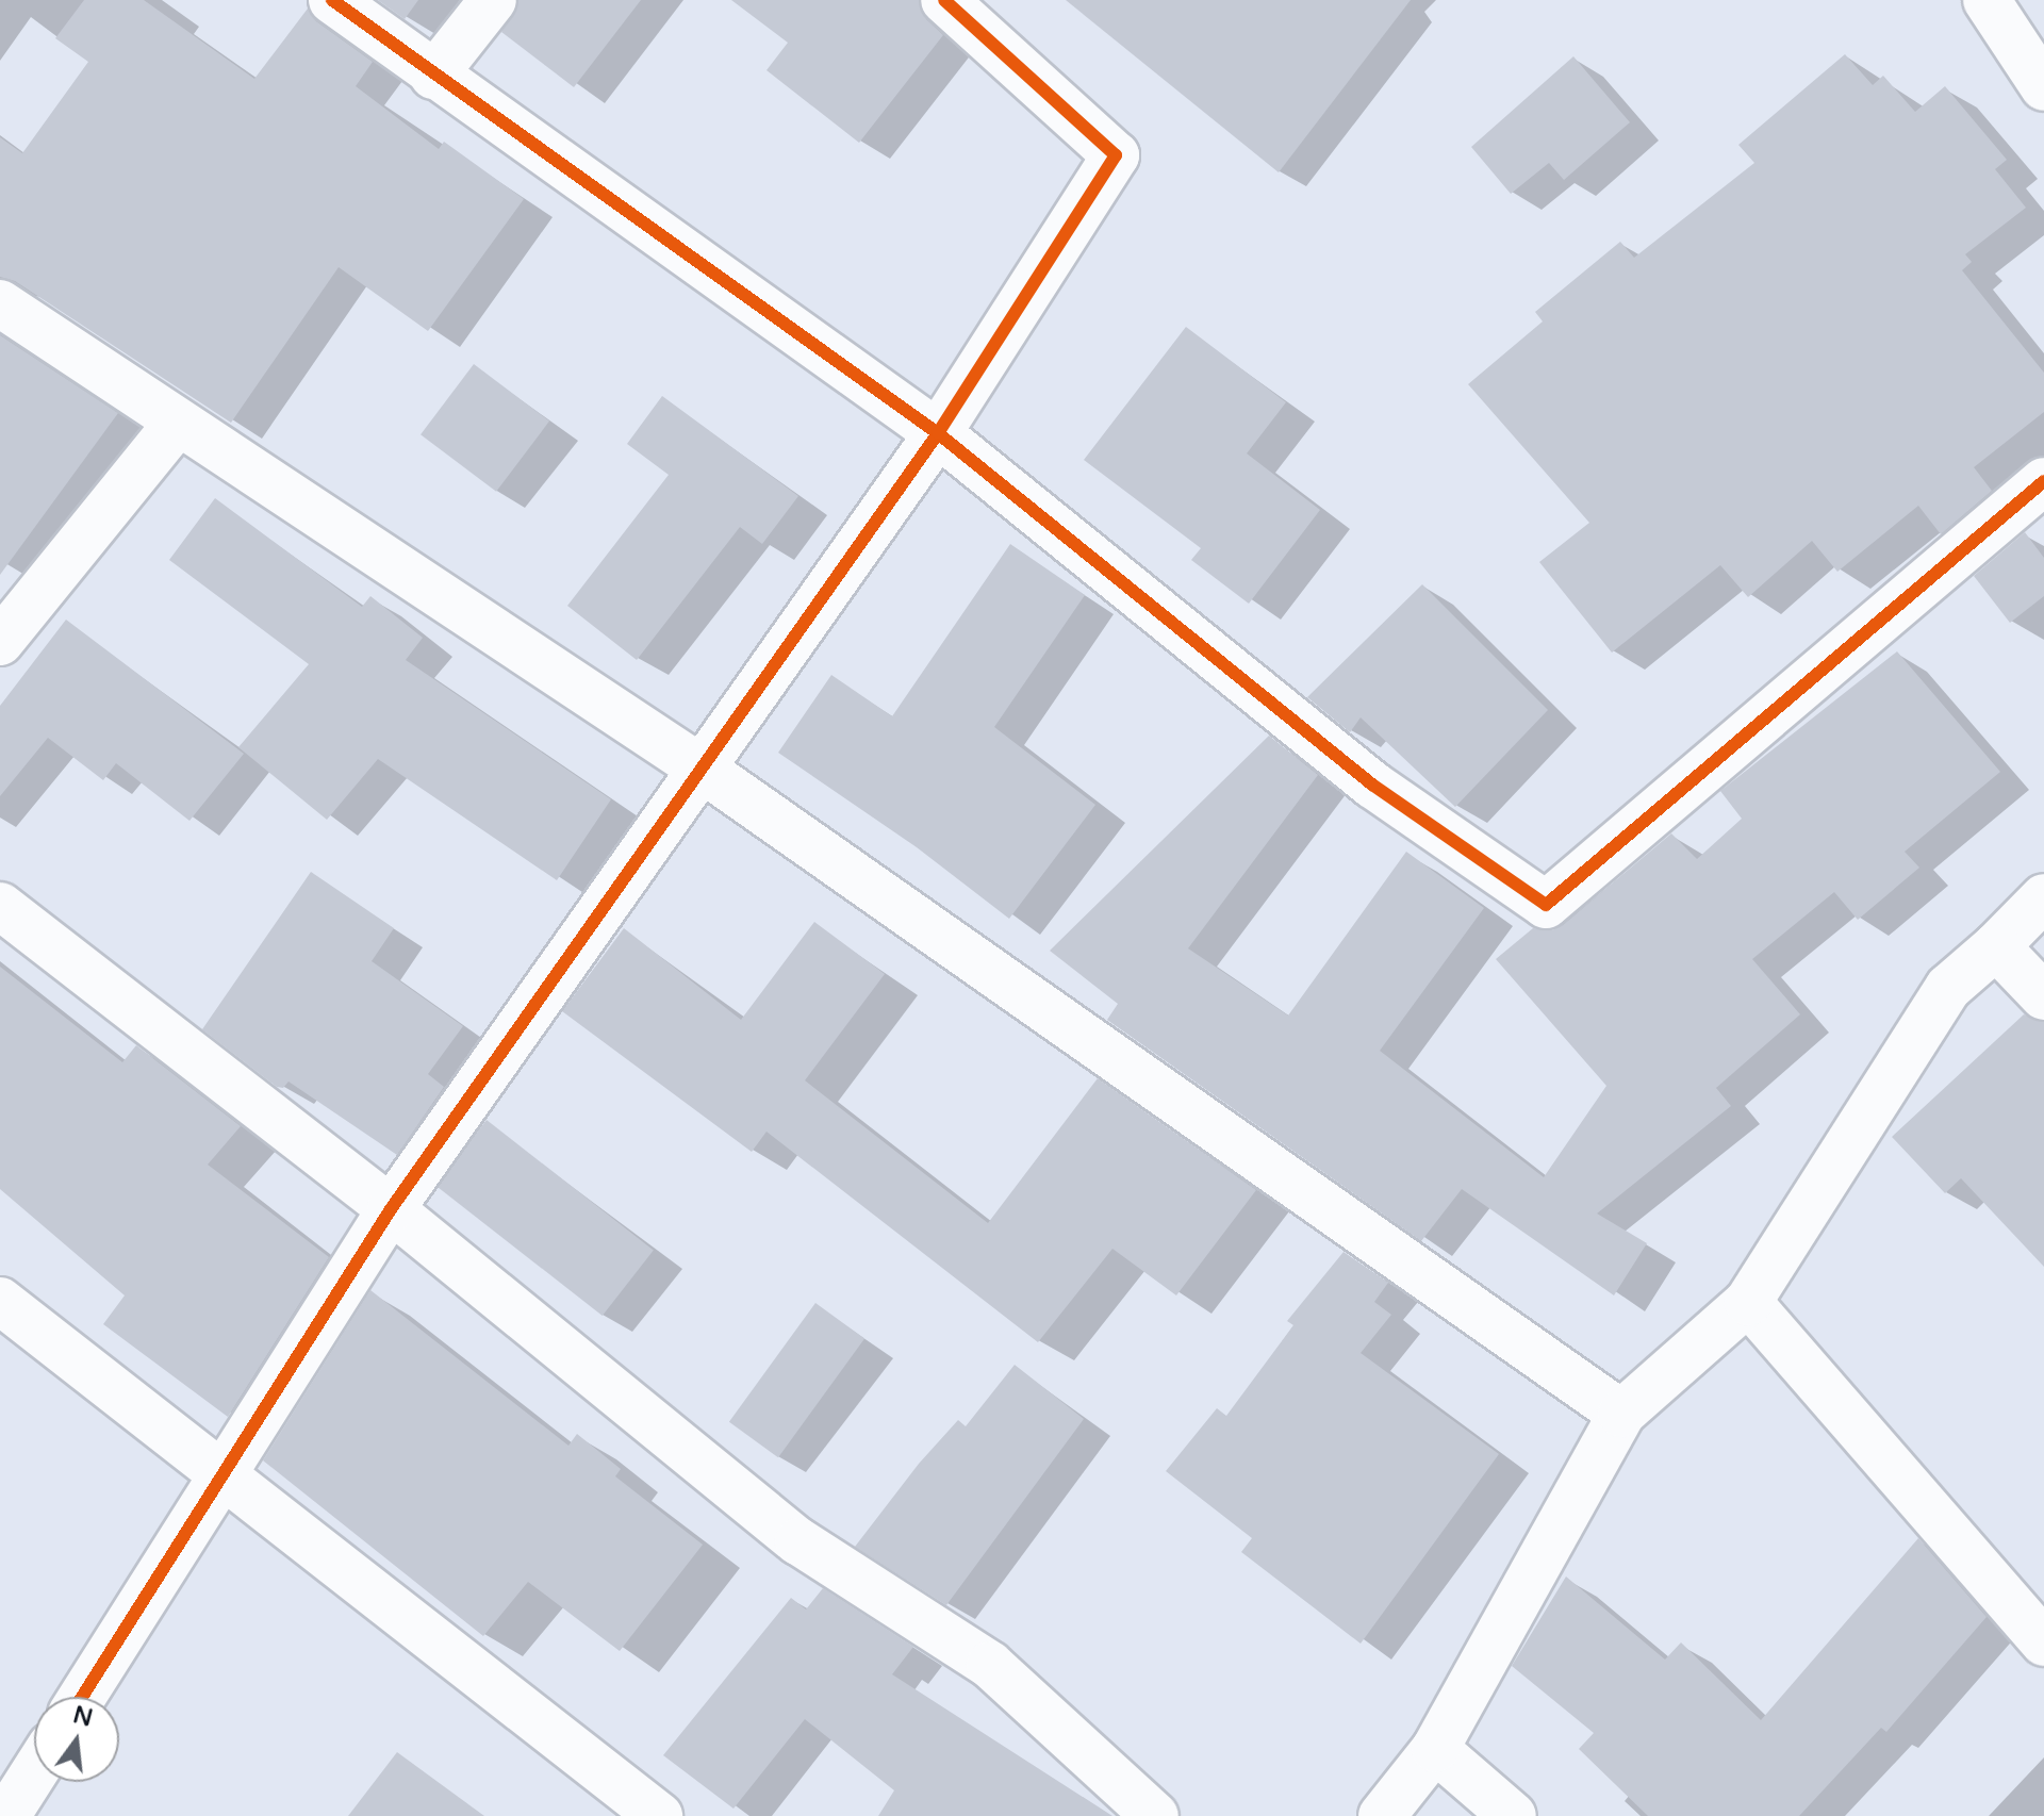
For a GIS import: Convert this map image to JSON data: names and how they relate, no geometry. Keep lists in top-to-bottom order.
{
  "north": "top"
}
